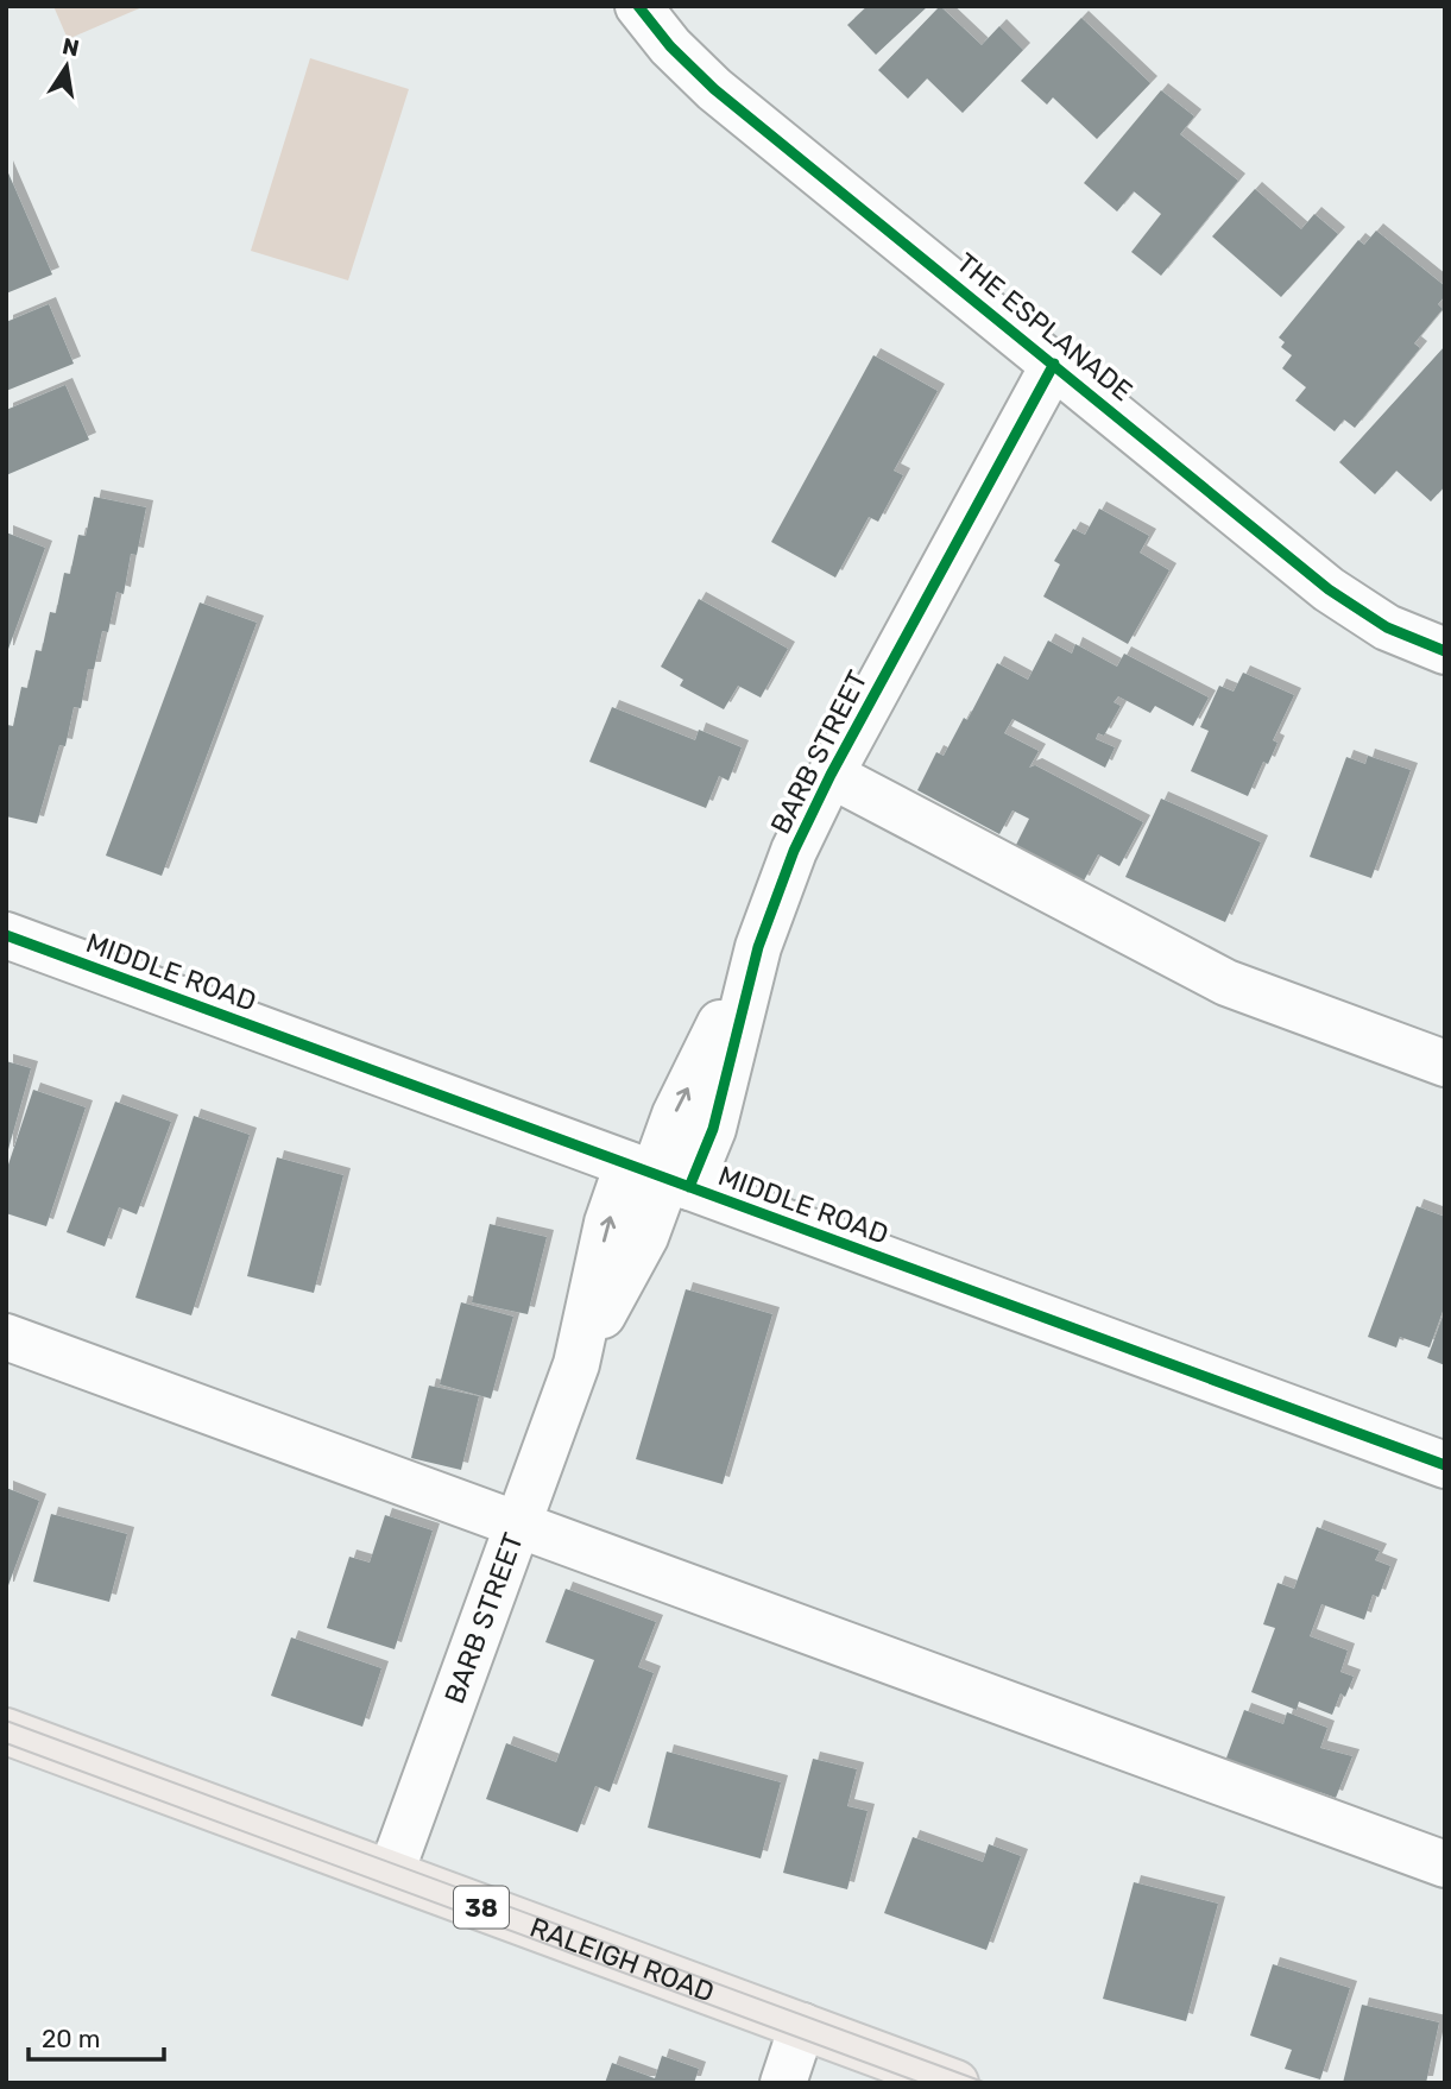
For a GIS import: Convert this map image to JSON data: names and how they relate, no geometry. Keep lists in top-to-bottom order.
{
  "streets": {
    "main road": ["38", "RALEIGH ROAD"],
    "street": ["THE ESPLANADE", "BARB STREET", "MIDDLE ROAD"]
  },
  "crossings": [
    ["THE ESPLANADE", "BARB STREET"],
    ["BARB STREET", "MIDDLE ROAD"],
    ["BARB STREET", "RALEIGH ROAD"]
  ],
  "scale_bar": "20 m",
  "north": "top"
}
